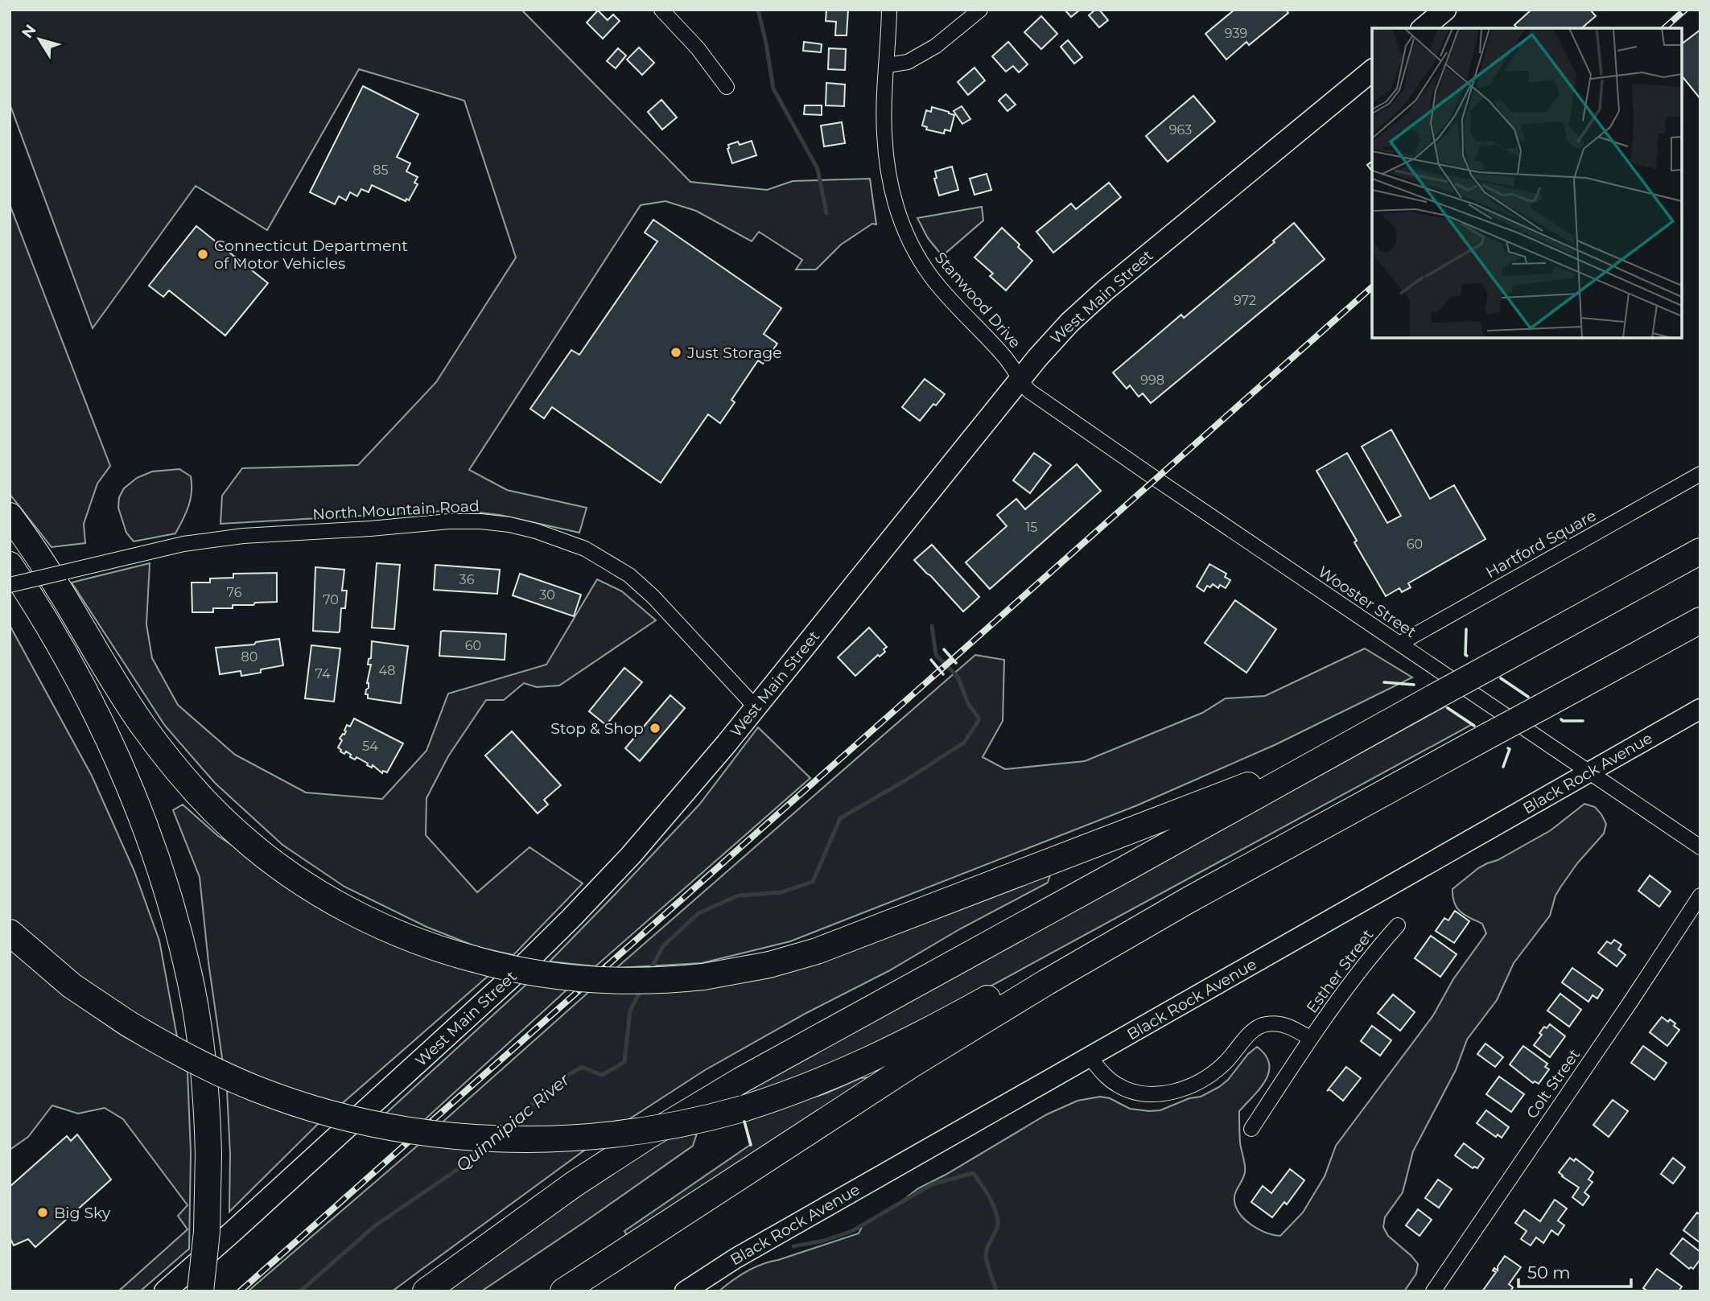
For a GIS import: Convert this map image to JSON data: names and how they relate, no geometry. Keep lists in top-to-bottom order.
{
  "streets": {
    "main road": ["West Main Street"],
    "street": [
      "Stanwood Drive",
      "North Mountain Road",
      "Hartford Square",
      "Wooster Street",
      "Black Rock Avenue",
      "Esther Street",
      "Colt Street"
    ]
  },
  "crossings": [
    ["West Main Street", "Stanwood Drive"],
    ["West Main Street", "North Mountain Road"],
    ["West Main Street", "Wooster Street"],
    ["Stanwood Drive", "Wooster Street"],
    ["Hartford Square", "Wooster Street"],
    ["Wooster Street", "Black Rock Avenue"],
    ["Black Rock Avenue", "Esther Street"]
  ],
  "water": ["Quinnipiac River"],
  "places": [
    "Connecticut Department of Motor Vehicles",
    "Just Storage",
    "Stop & Shop",
    "Big Sky"
  ],
  "house_numbers": [
    "939",
    "963",
    "85",
    "972",
    "998",
    "15",
    "60",
    "36",
    "76",
    "30",
    "70",
    "60",
    "80",
    "48",
    "74",
    "54"
  ],
  "scale_bar": "50 m",
  "north": "top left"
}
